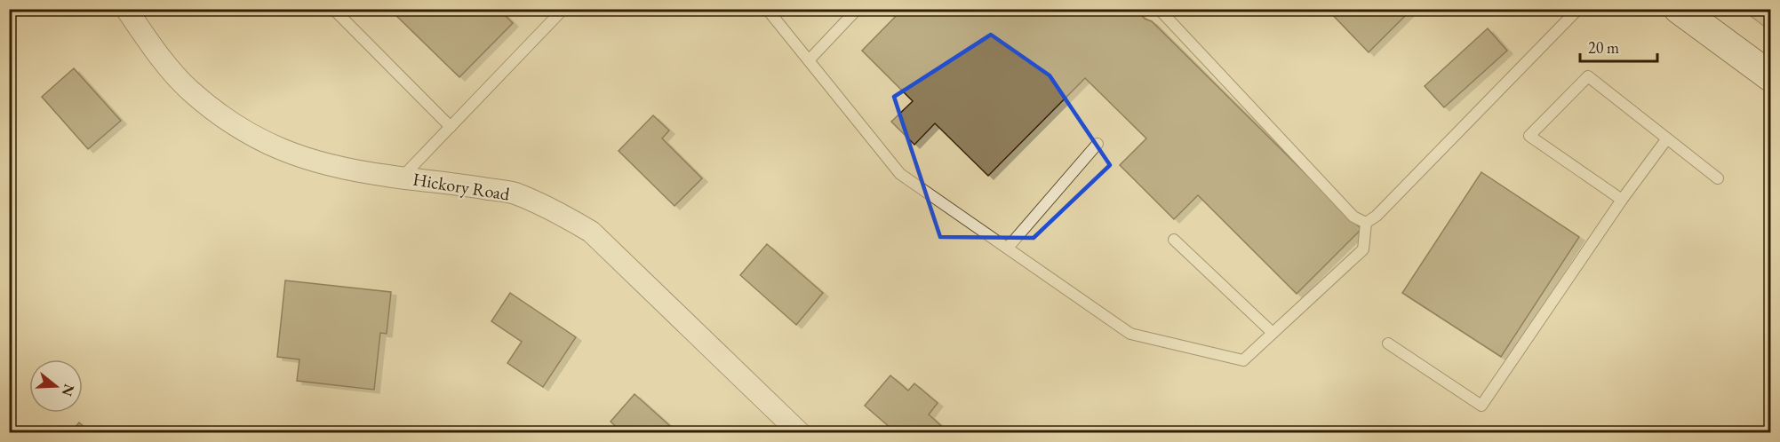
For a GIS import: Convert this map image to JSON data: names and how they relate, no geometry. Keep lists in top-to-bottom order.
{
  "streets": {
    "street": ["Hickory Road"]
  },
  "scale_bar": "20 m",
  "north": "right"
}
